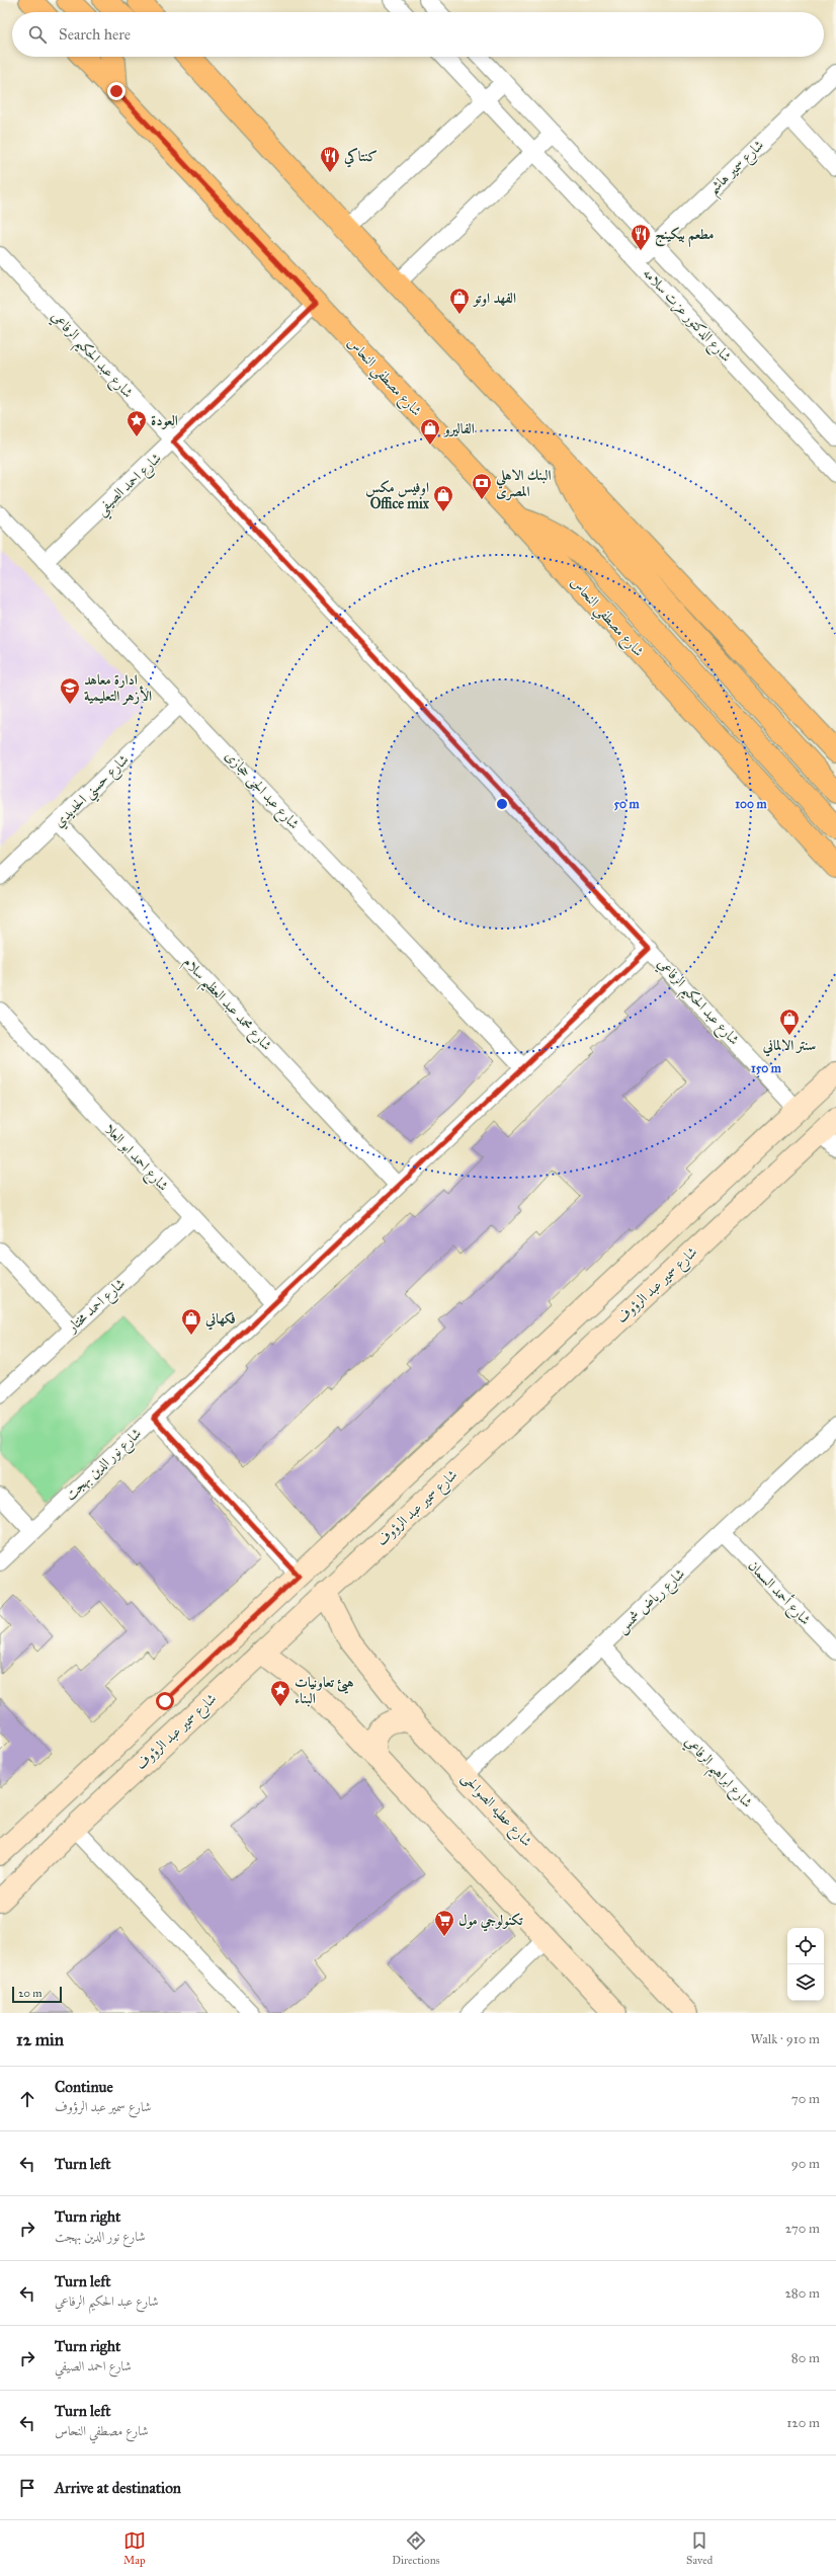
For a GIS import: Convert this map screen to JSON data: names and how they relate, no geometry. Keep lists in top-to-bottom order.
{
  "streets": {
    "main road": ["شارع مصطفي النحاس"],
    "street": [
      "شارع سمير هاشم",
      "شارع الدكتور عزت سلامه",
      "شارع عبد الحكيم الرفاعي",
      "شارع احمد الصيفي",
      "شارع عبد الحى حجازى",
      "شارع حسني الحديدي",
      "شارع محمد عبد العظيم سلام",
      "شارع احمد ابو العلا",
      "شارع سمير عبد الرؤوف",
      "شارع احمد مختار",
      "شارع نور الدين بهجت",
      "شارع أحمد السمان",
      "شارع رياض شمس",
      "شارع ابراهيم الرفاعي",
      "شارع عطيه الصوالحى"
    ]
  },
  "crossings": [
    ["شارع سمير هاشم", "شارع الدكتور عزت سلامه"],
    ["شارع عبد الحكيم الرفاعي", "شارع احمد الصيفي"],
    ["شارع عبد الحكيم الرفاعي", "شارع نور الدين بهجت"],
    ["شارع مصطفي النحاس", "شارع احمد الصيفي"],
    ["شارع احمد الصيفي", "شارع عبد الحى حجازى"],
    ["شارع عبد الحى حجازى", "شارع حسني الحديدي"],
    ["شارع عبد الحى حجازى", "شارع نور الدين بهجت"],
    ["شارع حسني الحديدي", "شارع محمد عبد العظيم سلام"],
    ["شارع محمد عبد العظيم سلام", "شارع نور الدين بهجت"],
    ["شارع احمد ابو العلا", "شارع احمد مختار"],
    ["شارع احمد ابو العلا", "شارع نور الدين بهجت"],
    ["شارع سمير عبد الرؤوف", "شارع عطيه الصوالحى"],
    ["شارع أحمد السمان", "شارع رياض شمس"],
    ["شارع رياض شمس", "شارع ابراهيم الرفاعي"],
    ["شارع رياض شمس", "شارع عطيه الصوالحى"]
  ],
  "places": {
    "restaurant": ["كنتاكي", "مطعم بيكينج"],
    "shop": [
      "الفهد اوتو",
      "الفاليرو",
      "اوفيس مكس Office mix",
      "سنتر الالماني",
      "فكهاني"
    ],
    "place": ["العودة", "هيئ تعاونيات البناء"],
    "bank": ["البنك الاهلي المصرى"],
    "school or university": ["ادارة معاهد الأزهر التعليمية"],
    "supermarket": ["تكنولوجي مول"]
  },
  "scale_bar": "20 m",
  "page": {
    "search": "Search here",
    "scale": "20 m",
    "heading": ["12 min", "Walk · 910 m"],
    "list": [
      ["Continue", "شارع سمير عبد الرؤوف", "70 m"],
      ["Turn left", "90 m"],
      ["Turn right", "شارع نور الدين بهجت", "270 m"],
      ["Turn left", "شارع عبد الحكيم الرفاعي", "280 m"],
      ["Turn right", "شارع احمد الصيفي", "80 m"],
      ["Turn left", "شارع مصطفي النحاس", "120 m"],
      "Arrive at destination"
    ],
    "nav": ["Map", "Directions", "Saved"]
  },
  "rings": ["50 m", "100 m", "150 m"]
}
